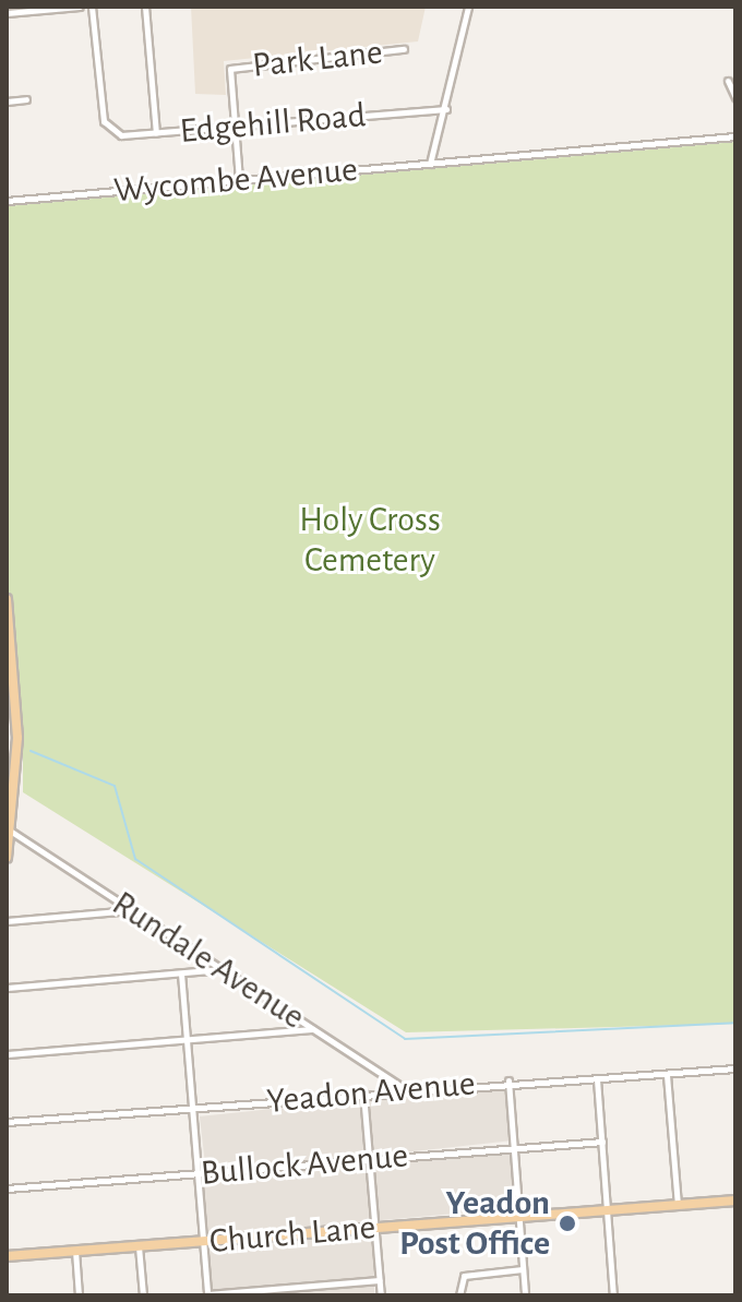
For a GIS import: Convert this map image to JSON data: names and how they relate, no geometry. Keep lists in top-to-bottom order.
{
  "streets": {
    "main road": ["Church Lane"],
    "street": [
      "Park Lane",
      "Edgehill Road",
      "Wycombe Avenue",
      "Rundale Avenue",
      "Yeadon Avenue",
      "Bullock Avenue"
    ]
  },
  "crossings": [
    ["Park Lane", "Edgehill Road"],
    ["Rundale Avenue", "Yeadon Avenue"]
  ],
  "parks": ["Holy Cross Cemetery"],
  "places": ["Yeadon Post Office"]
}
